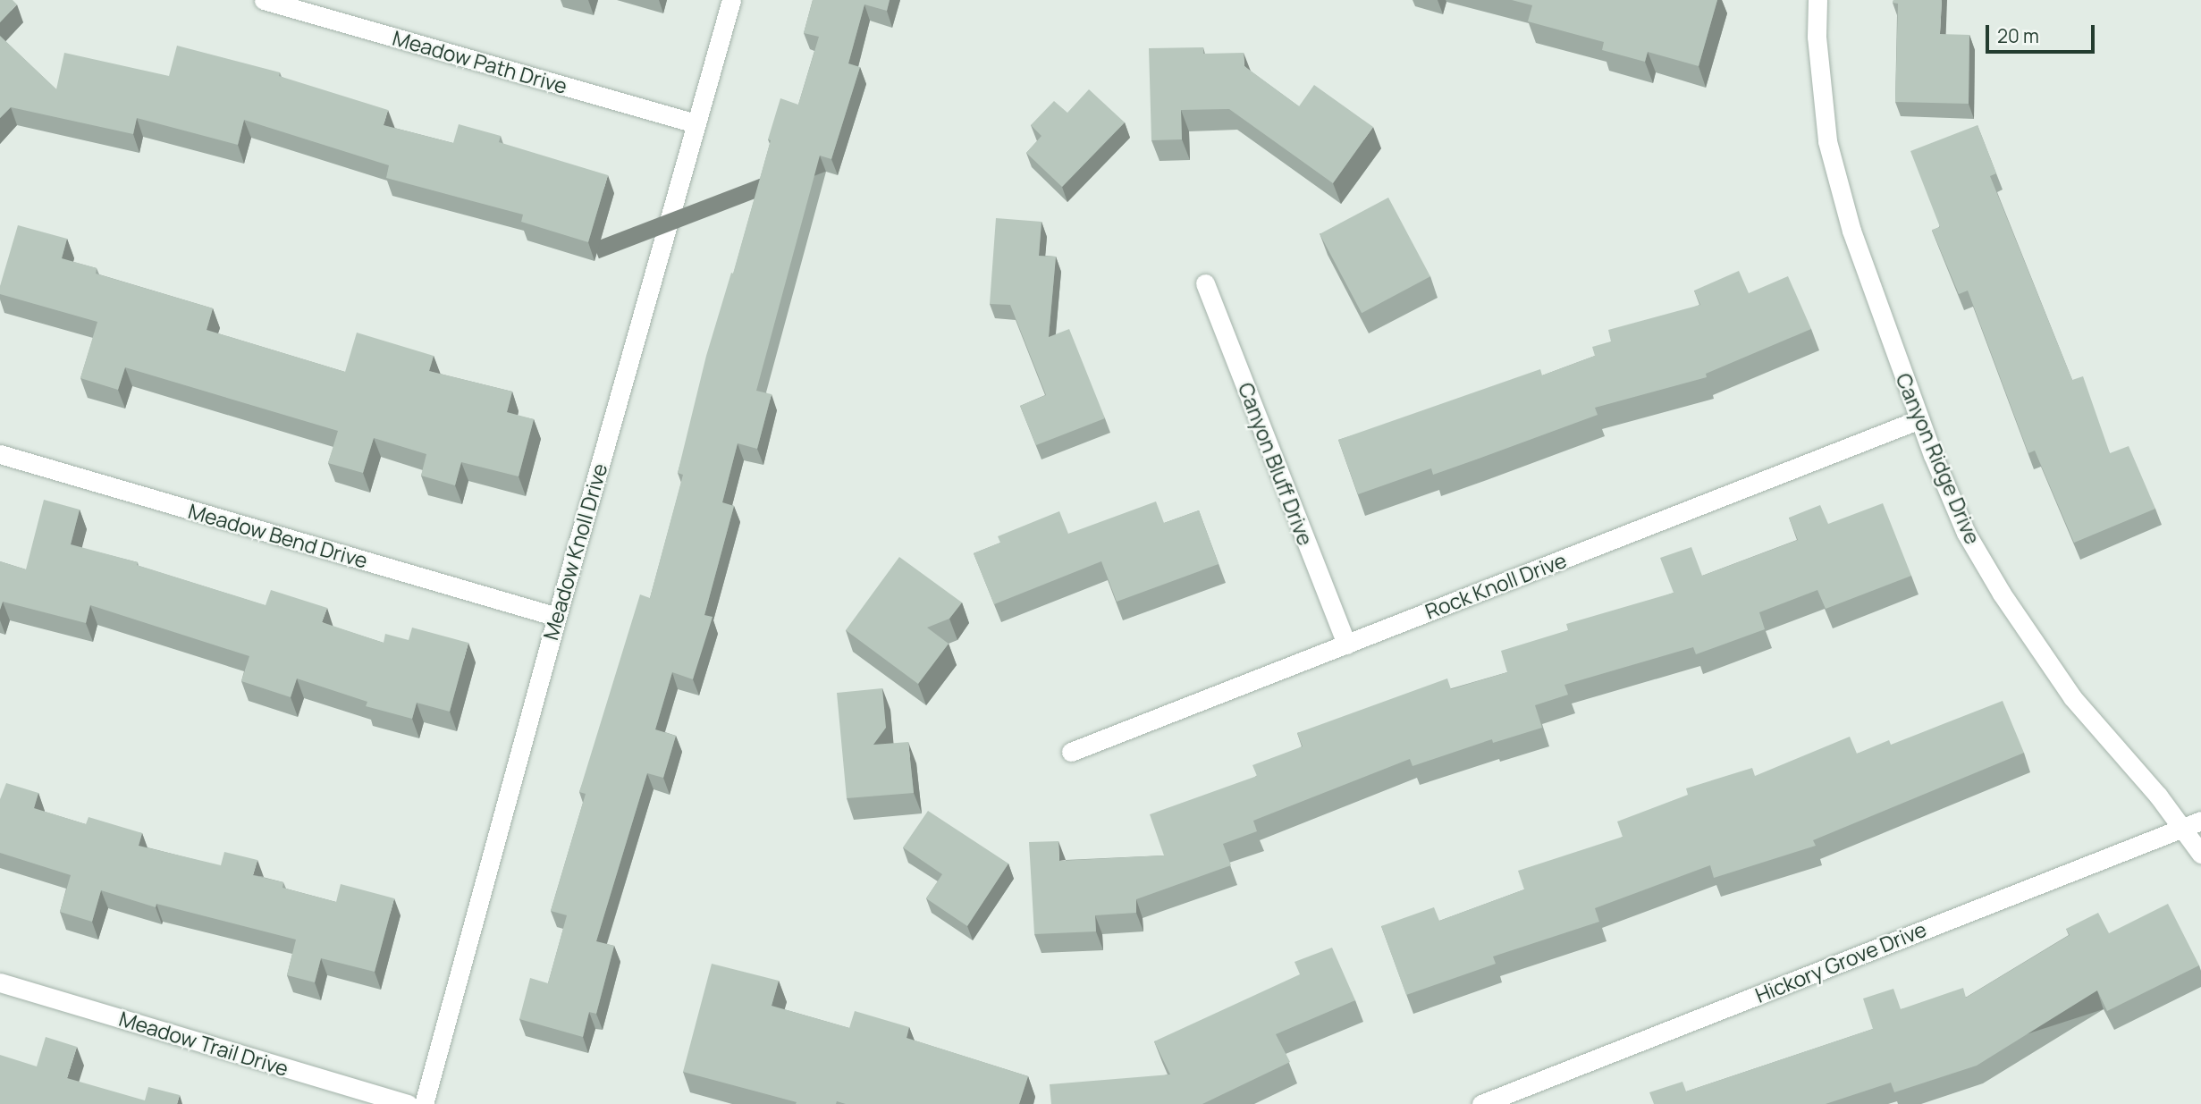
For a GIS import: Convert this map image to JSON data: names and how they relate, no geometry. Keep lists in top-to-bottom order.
{
  "streets": {
    "street": [
      "Meadow Path Drive",
      "Canyon Ridge Drive",
      "Canyon Bluff Drive",
      "Meadow Bend Drive",
      "Meadow Knoll Drive",
      "Rock Knoll Drive",
      "Hickory Grove Drive",
      "Meadow Trail Drive"
    ]
  },
  "crossings": [
    ["Meadow Path Drive", "Meadow Knoll Drive"],
    ["Canyon Ridge Drive", "Rock Knoll Drive"],
    ["Canyon Ridge Drive", "Hickory Grove Drive"],
    ["Canyon Bluff Drive", "Rock Knoll Drive"],
    ["Meadow Bend Drive", "Meadow Knoll Drive"]
  ],
  "scale_bar": "20 m"
}
